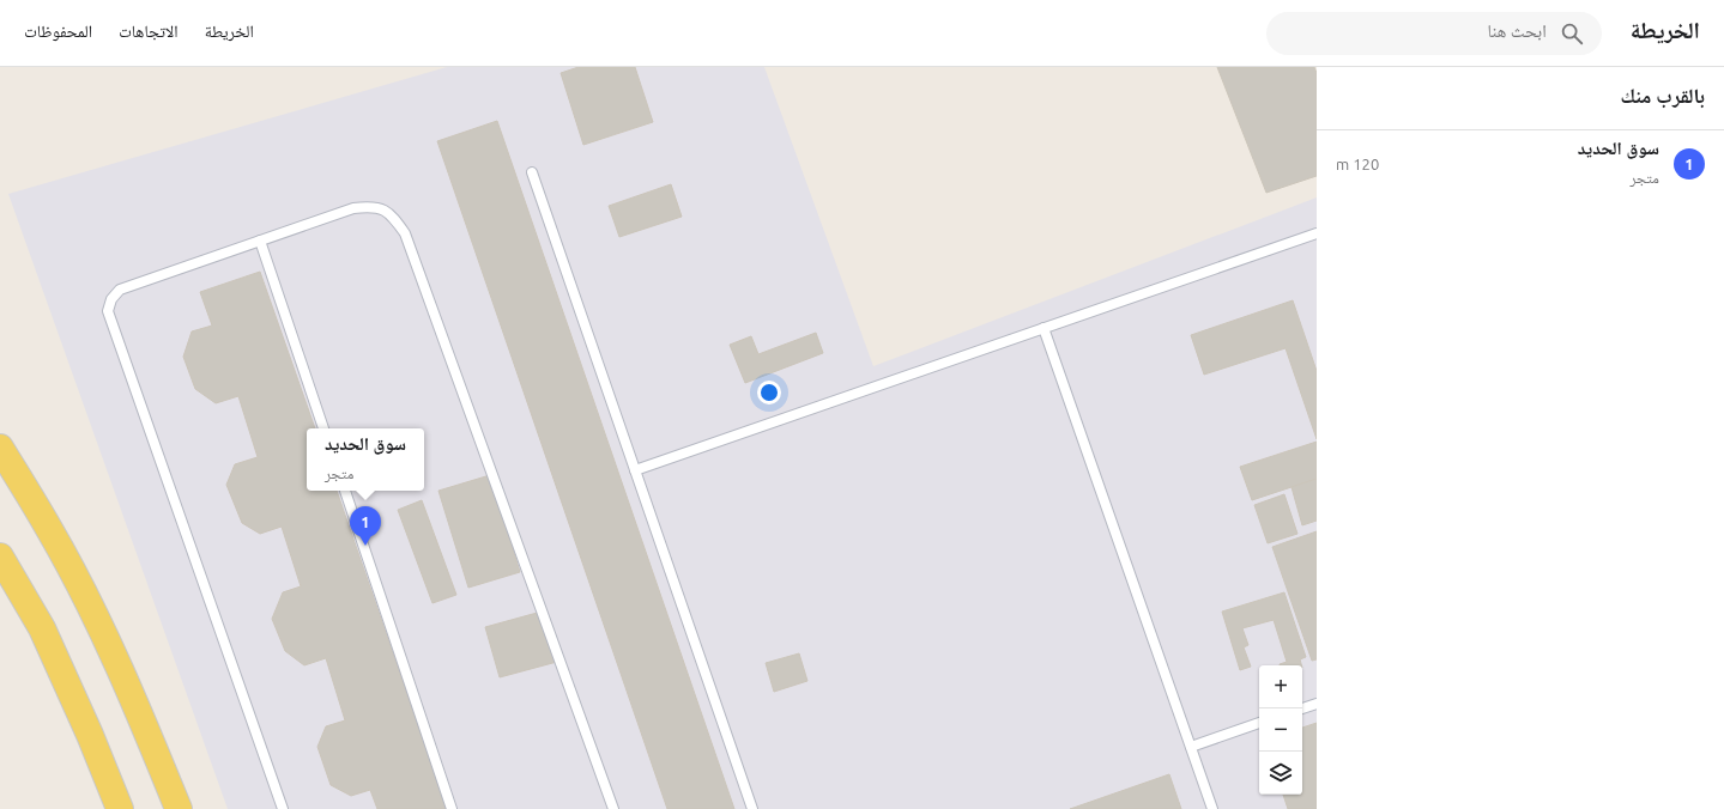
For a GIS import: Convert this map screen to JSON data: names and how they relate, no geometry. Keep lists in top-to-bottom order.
{
  "page": {
    "header": "الخريطة",
    "search": "ابحث هنا",
    "nav": ["الخريطة", "الاتجاهات", "المحفوظات"],
    "heading": "بالقرب منك",
    "list": [
      {
        "mark": "1",
        "name": "سوق الحديد",
        "note": "متجر",
        "value": "120 m"
      }
    ],
    "popup": ["سوق الحديد", "متجر"],
    "pins": "1",
    "map_buttons": ["+", "−"]
  }
}
